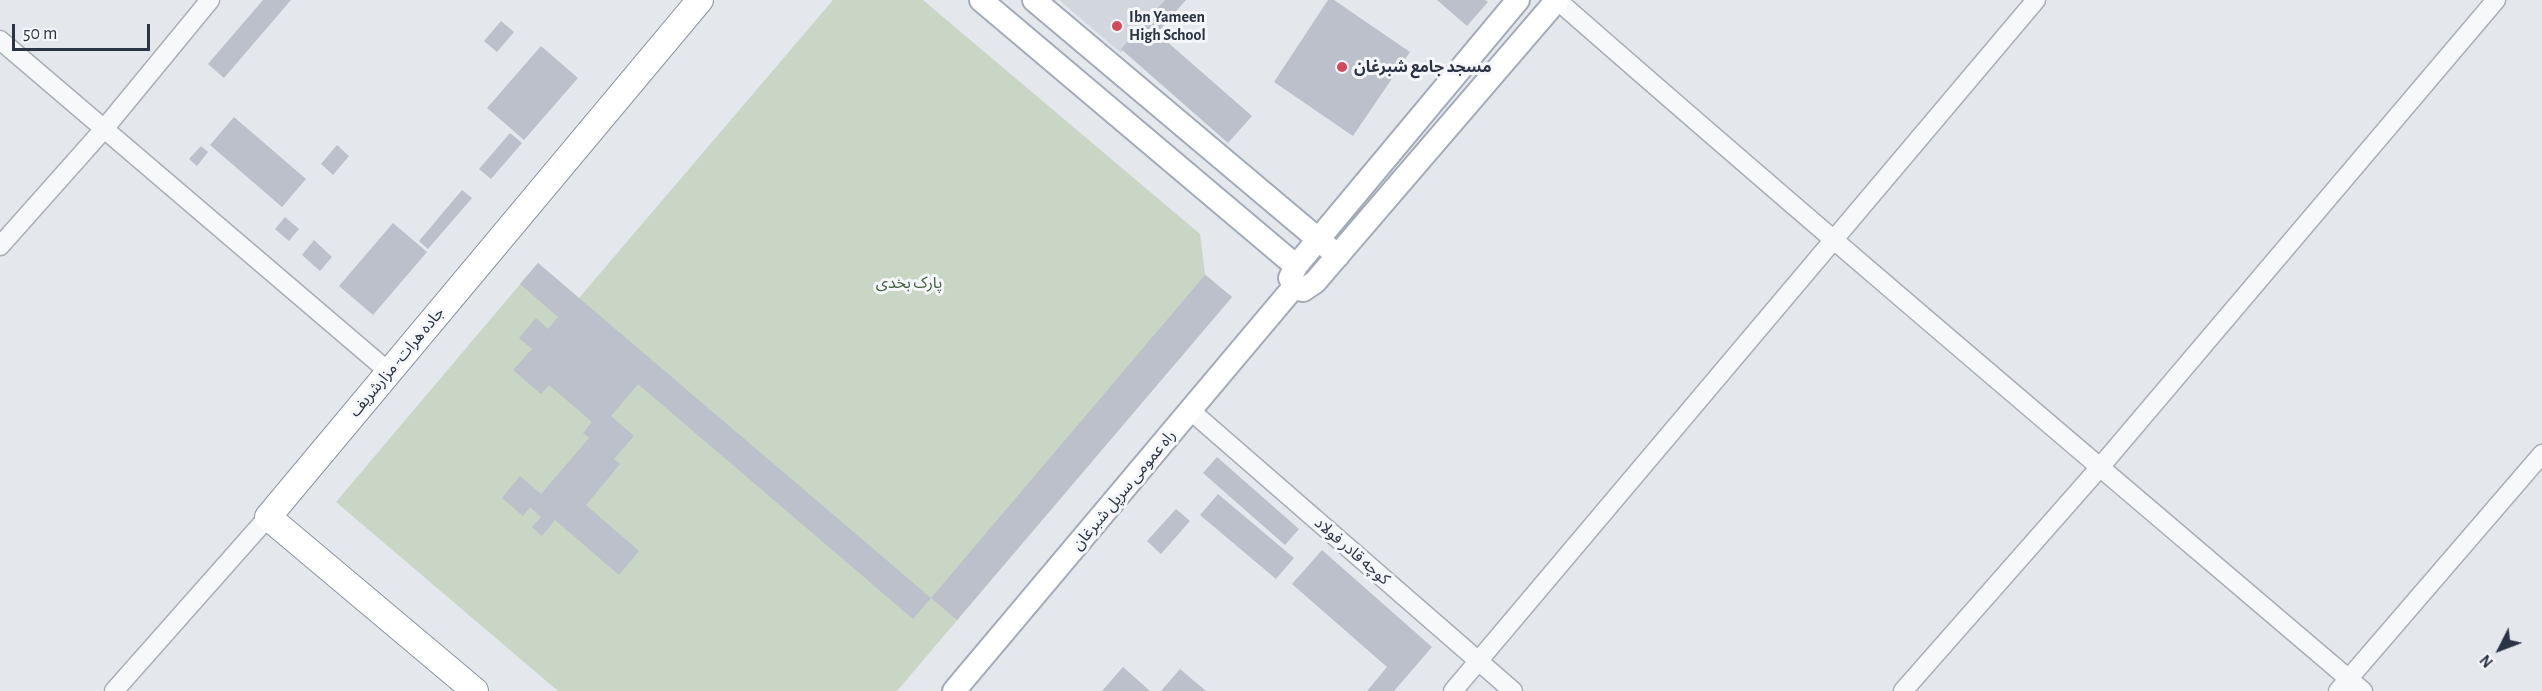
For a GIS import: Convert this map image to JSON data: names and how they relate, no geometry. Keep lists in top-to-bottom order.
{
  "streets": {
    "highway": ["جاده هرات- مزارشریف"],
    "main road": ["راه عمومی سرپل شبرغان"],
    "street": ["کوچه قادر فولاد"]
  },
  "crossings": [
    ["راه عمومی سرپل شبرغان", "کوچه قادر فولاد"]
  ],
  "parks": ["پارک بخدی"],
  "places": ["Ibn Yameen High School", "مسجد جامع شبرغان"],
  "scale_bar": "50 m",
  "north": "bottom left"
}
